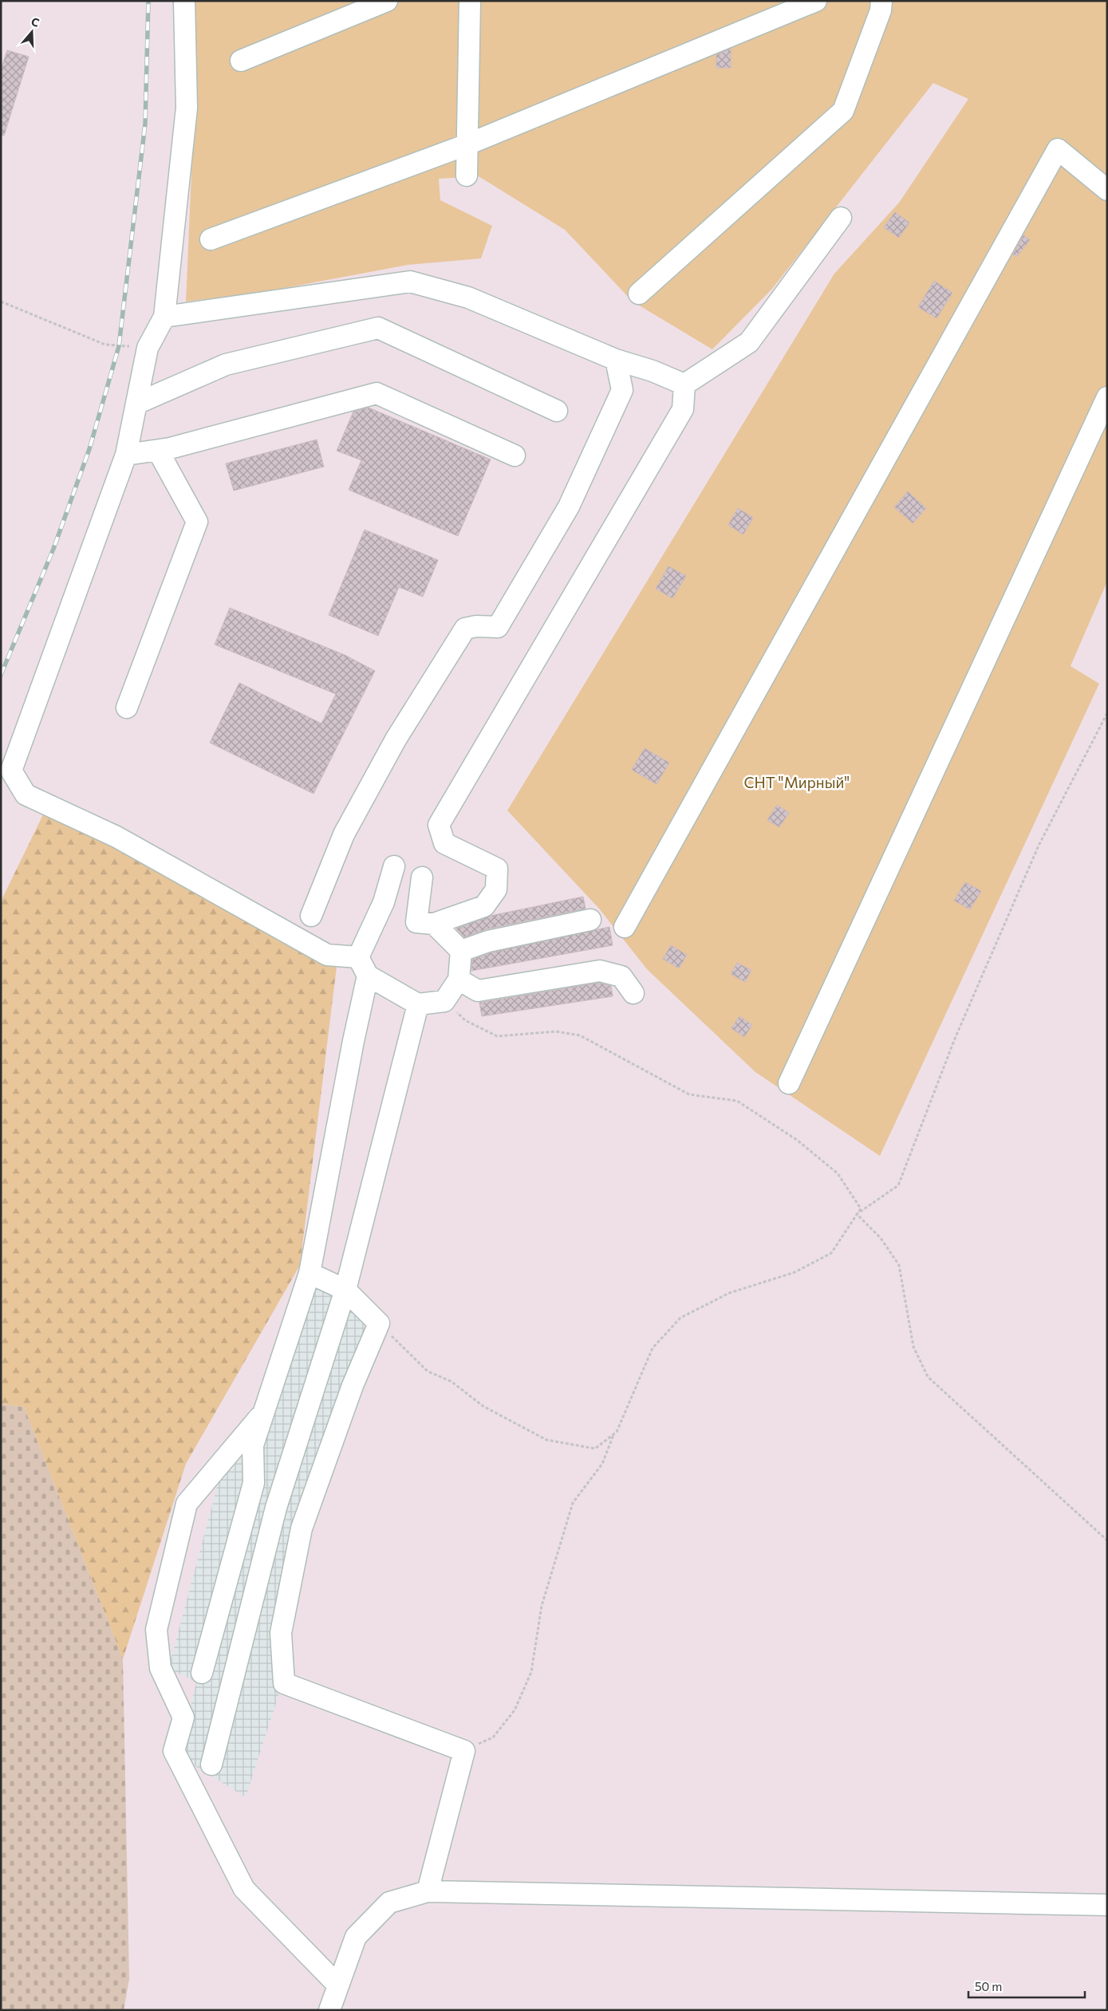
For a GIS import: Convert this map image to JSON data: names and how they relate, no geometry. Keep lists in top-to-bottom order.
{
  "parks": ["СНТ \"Мирный\""],
  "scale_bar": "50 m",
  "north": "top"
}
